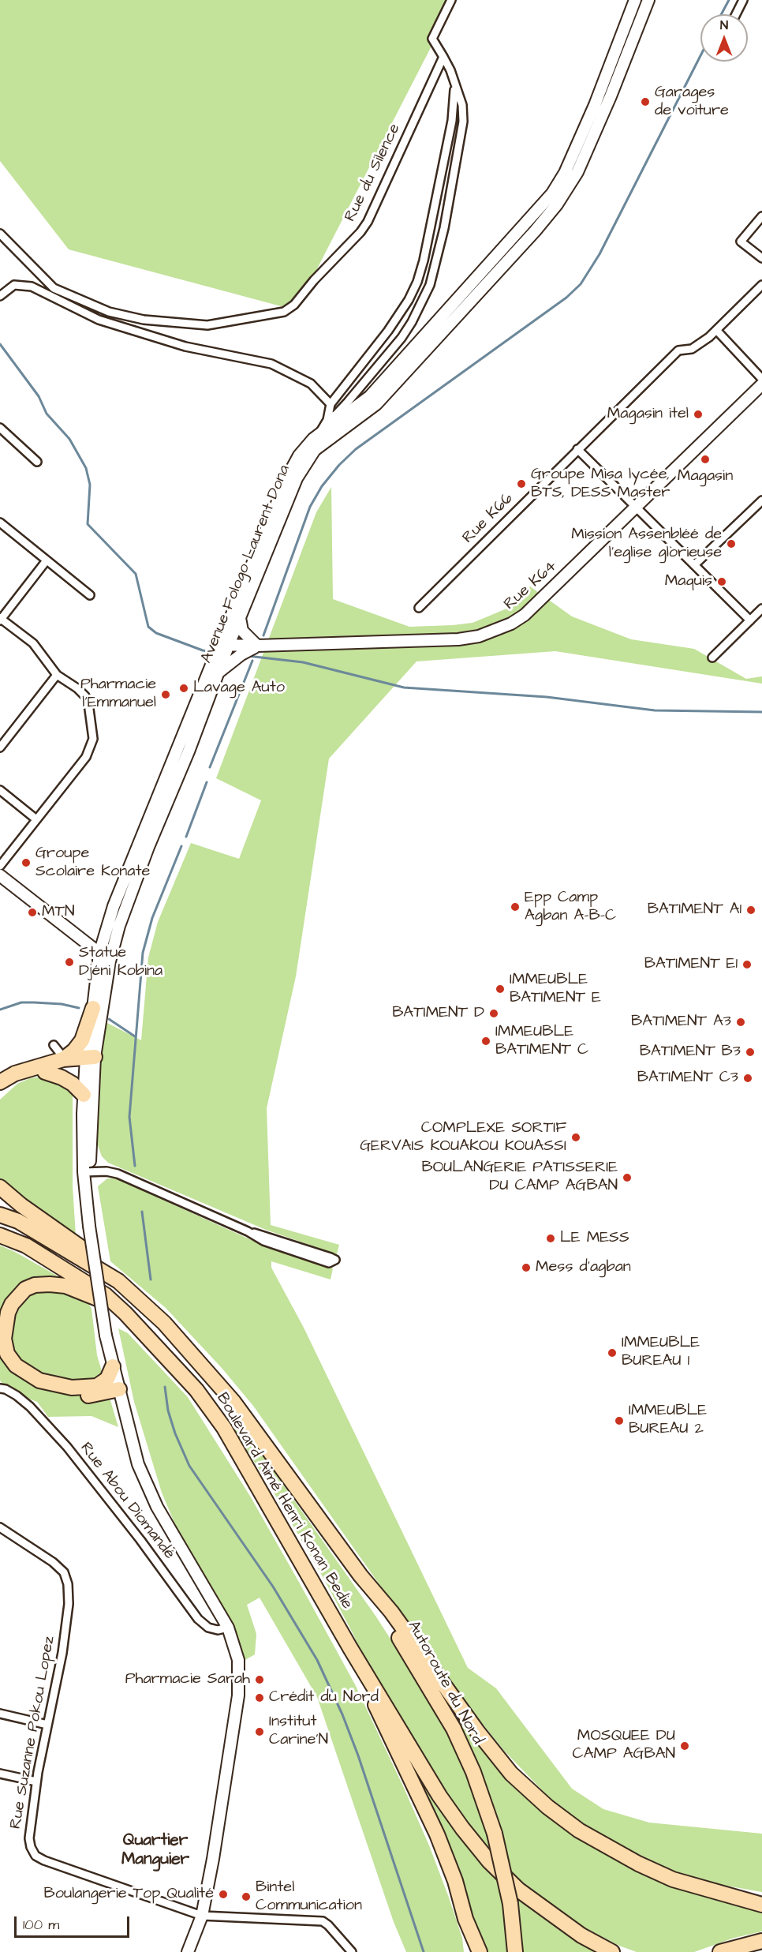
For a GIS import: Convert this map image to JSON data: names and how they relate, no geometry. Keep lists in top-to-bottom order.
{
  "streets": {
    "highway": ["Boulevard Aimé Henri Konan Bedie", "Autoroute du Nord"],
    "main road": ["Avenue Fologo Laurent Dona", "Rue K64"],
    "street": [
      "Rue du Silence",
      "Rue K66",
      "Rue Abou Diomandé",
      "Rue Suzanne Pokou Lopez"
    ]
  },
  "crossings": [
    ["Avenue Fologo Laurent Dona", "Rue K64"],
    ["Avenue Fologo Laurent Dona", "Rue Abou Diomandé"],
    ["Avenue Fologo Laurent Dona", "Rue Suzanne Pokou Lopez"],
    ["Boulevard Aimé Henri Konan Bedie", "Autoroute du Nord"]
  ],
  "districts": ["Quartier Manguier"],
  "places": [
    "Garages de voiture",
    "Magasin itel",
    "Magasin",
    "Groupe Misa lycée, BTS, DESS Master",
    "Mission Assenbléé de l'eglise glorieuse",
    "Maquis",
    "Lavage Auto",
    "Pharmacie l'Emmanuel",
    "Groupe Scolaire Konate",
    "Epp Camp Agban A-B-C",
    "BATIMENT A1",
    "MTN",
    "Statue Djéni Kobina",
    "BATIMENT E1",
    "IMMEUBLE BATIMENT E",
    "BATIMENT D",
    "BATIMENT A3",
    "IMMEUBLE BATIMENT C",
    "BATIMENT B3",
    "BATIMENT C3",
    "COMPLEXE SORTIF GERVAIS KOUAKOU KOUASSI",
    "BOULANGERIE PATISSERIE DU CAMP AGBAN",
    "LE MESS",
    "Mess d'agban",
    "IMMEUBLE BUREAU 1",
    "IMMEUBLE BUREAU 2",
    "Pharmacie Sarah",
    "Crédit du Nord",
    "Institut Carine'N",
    "MOSQUEE DU CAMP AGBAN",
    "Boulangerie Top Qualité",
    "Bintel Communication"
  ],
  "scale_bar": "100 m",
  "north": "top"
}
